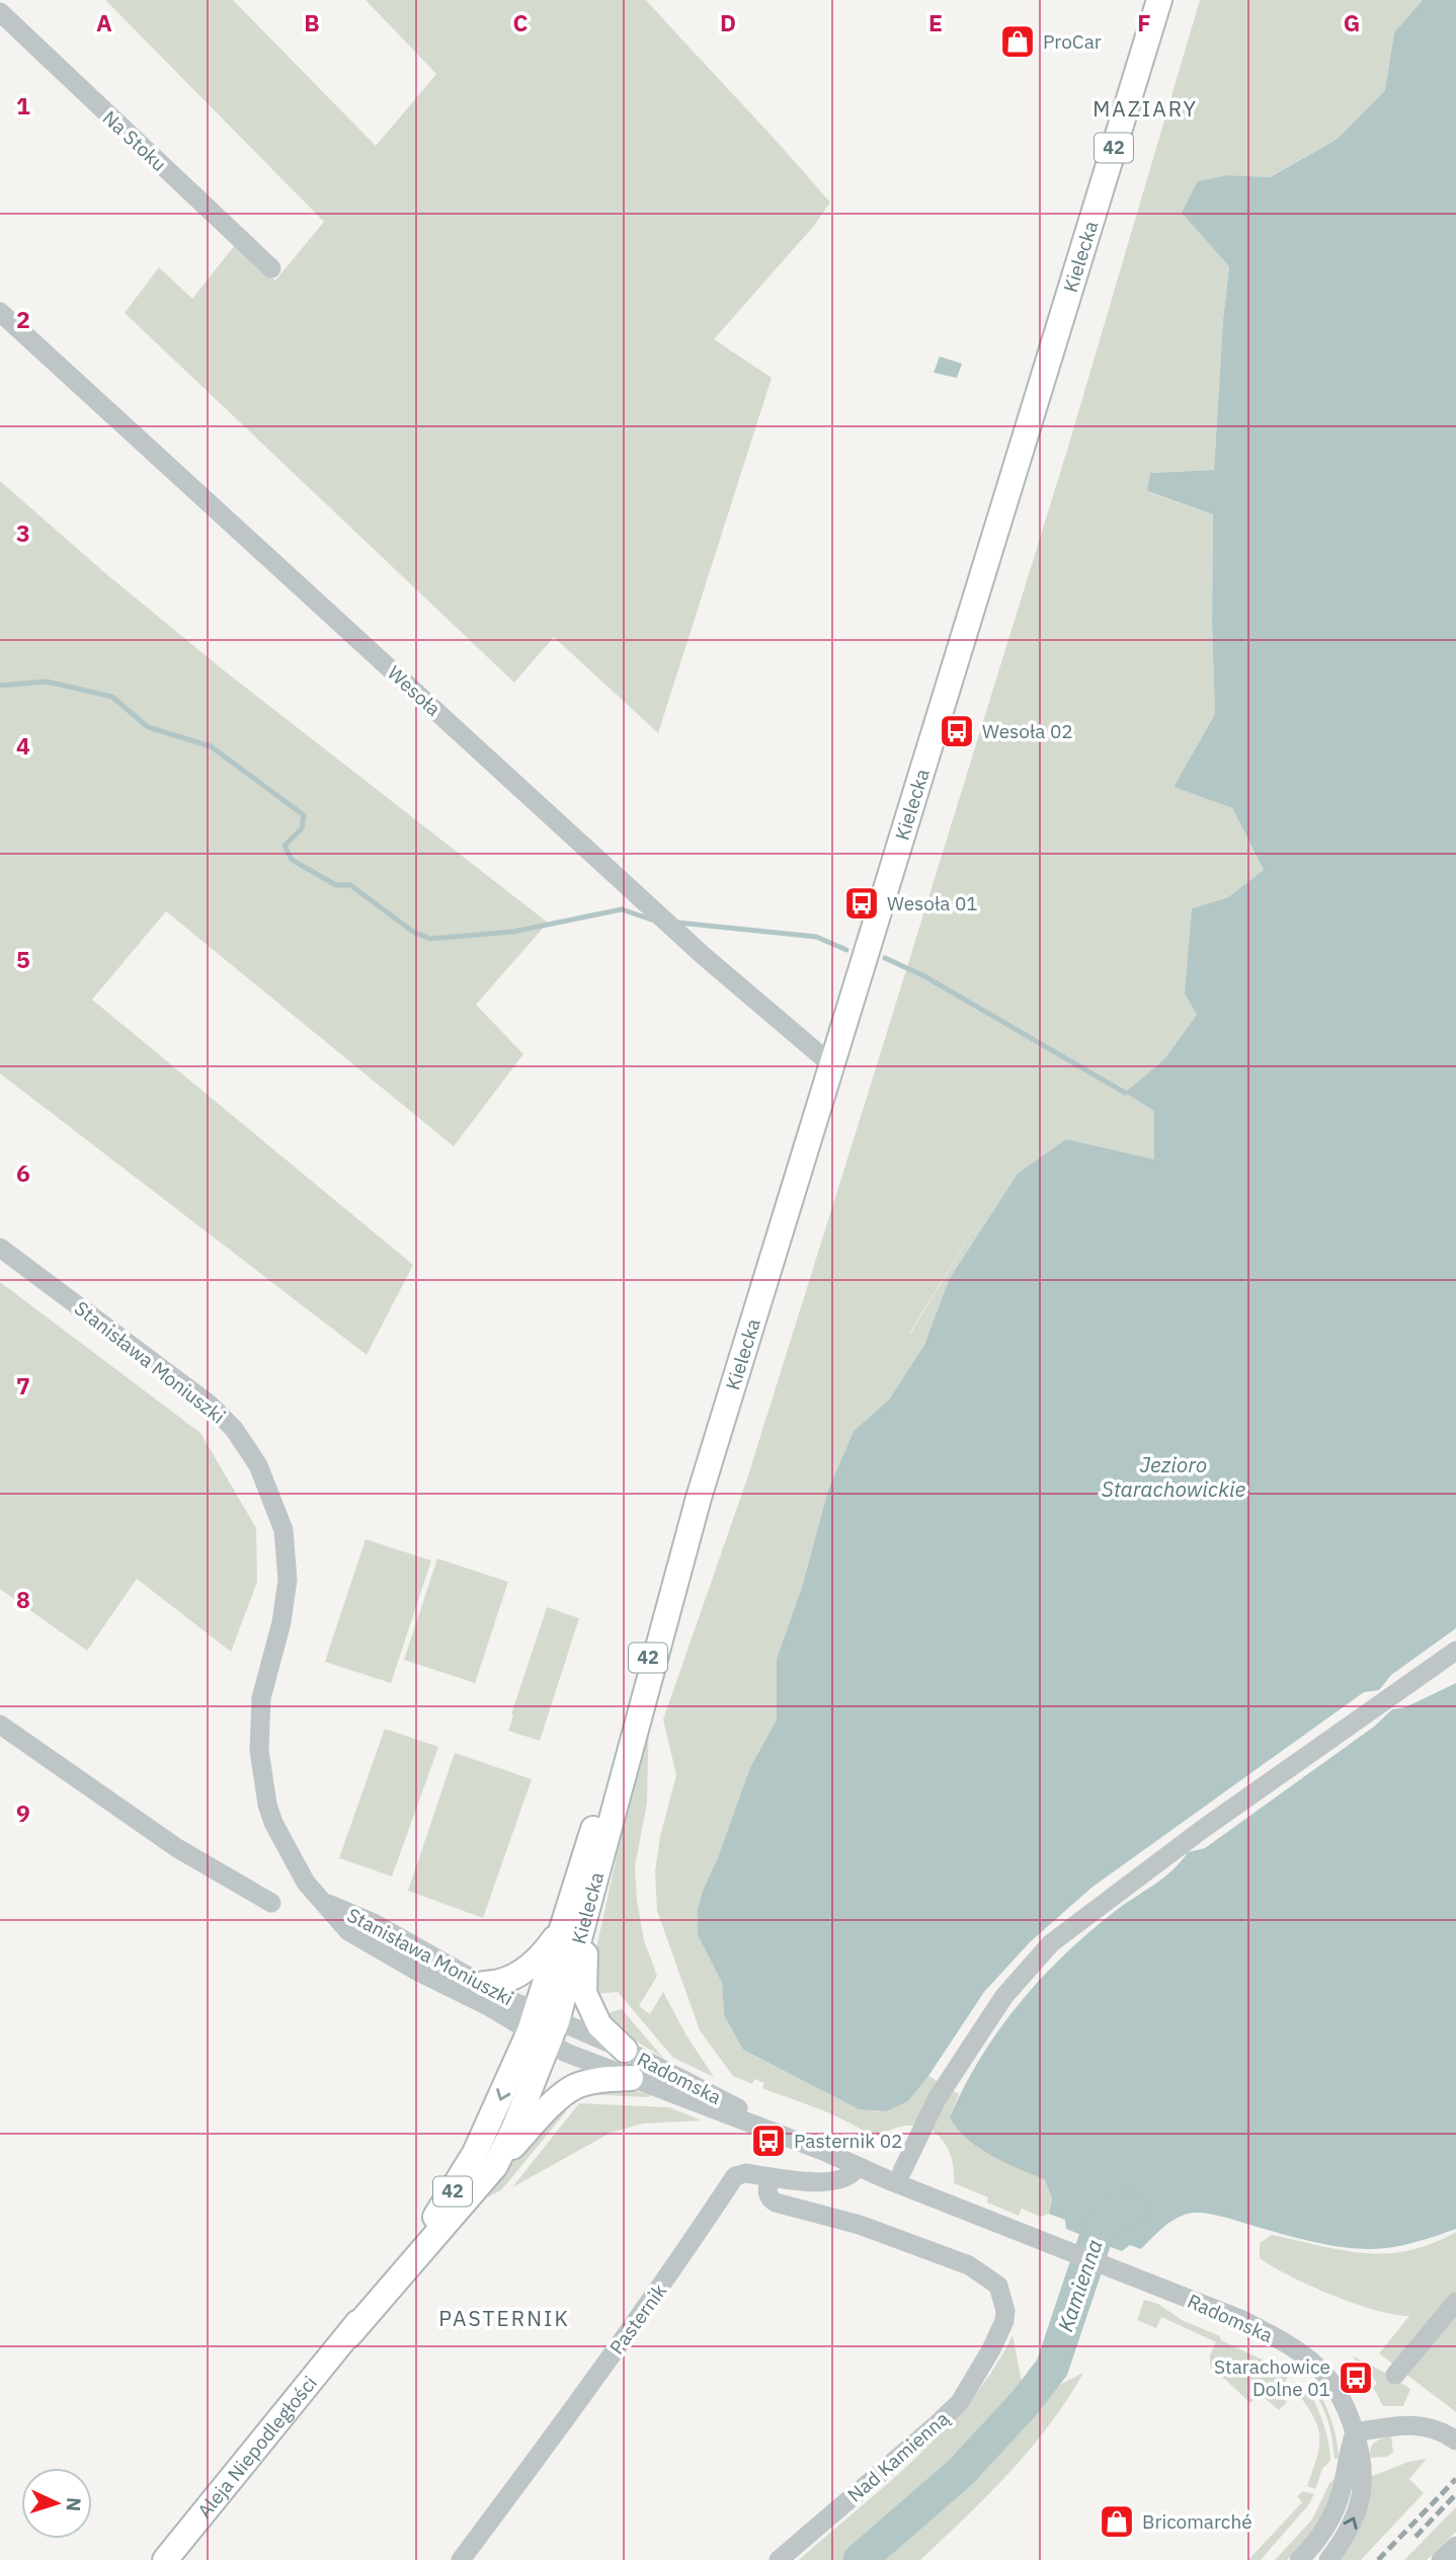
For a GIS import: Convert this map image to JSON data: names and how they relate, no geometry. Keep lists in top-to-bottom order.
{
  "streets": {
    "main road": ["42", "Kielecka", "Aleja Niepodległości"],
    "street": [
      "Na Stoku",
      "Wesoła",
      "Stanisława Moniuszki",
      "Radomska",
      "Pasternik",
      "Nad Kamienną"
    ]
  },
  "crossings": [
    ["Kielecka", "Wesoła"],
    ["Kielecka", "Stanisława Moniuszki"],
    ["Kielecka", "Radomska"],
    ["Kielecka", "Aleja Niepodległości"],
    ["Stanisława Moniuszki", "Radomska"],
    ["Stanisława Moniuszki", "Aleja Niepodległości"],
    ["Radomska", "Pasternik"],
    ["Radomska", "Aleja Niepodległości"],
    ["Pasternik", "Nad Kamienną"]
  ],
  "districts": ["MAZIARY", "PASTERNIK"],
  "water": ["Jezioro Starachowickie", "Kamienna"],
  "places": {
    "shop": ["ProCar", "Bricomarché"],
    "bus stop": [
      "Wesoła 02",
      "Wesoła 01",
      "Pasternik 02",
      "Starachowice Dolne 01"
    ]
  },
  "north": "right",
  "grid": {
    "columns": [
      "A",
      "B",
      "C",
      "D",
      "E",
      "F",
      "G"
    ],
    "rows": [
      "1",
      "2",
      "3",
      "4",
      "5",
      "6",
      "7",
      "8",
      "9"
    ]
  }
}
